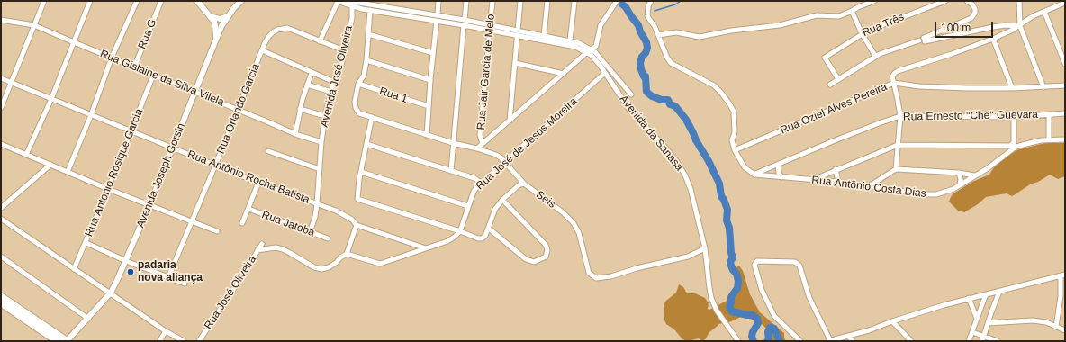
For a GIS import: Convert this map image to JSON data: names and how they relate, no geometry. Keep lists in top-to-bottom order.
{
  "streets": {
    "street": [
      "Rua Três",
      "Rua G",
      "Rua Jair Garcia de Melo",
      "Avenida José Oliveira",
      "Rua Gislaine da Silva Vilela",
      "Rua 1",
      "Rua Orlando Garcia",
      "Rua Oziel Alves Pereira",
      "Rua Ernesto \"Che\" Guevara",
      "Avenida da Sanasa",
      "Rua José de Jesus Moreira",
      "Rua Antonio Rosique Garcia",
      "Avenida Joseph Gorsin",
      "Rua Antônio Rocha Batista",
      "Rua Antônio Costa Dias",
      "Seis",
      "Rua Jatoba",
      "Rua José Oliveira"
    ]
  },
  "crossings": [
    ["Rua G", "Rua Gislaine da Silva Vilela"],
    ["Rua Jair Garcia de Melo", "Avenida da Sanasa"],
    ["Avenida José Oliveira", "Rua Gislaine da Silva Vilela"],
    ["Avenida José Oliveira", "Rua Orlando Garcia"],
    ["Avenida José Oliveira", "Avenida da Sanasa"],
    ["Avenida José Oliveira", "Rua Antônio Rocha Batista"],
    ["Avenida José Oliveira", "Rua Jatoba"],
    ["Rua Gislaine da Silva Vilela", "Rua Orlando Garcia"],
    ["Rua Gislaine da Silva Vilela", "Rua Antonio Rosique Garcia"],
    ["Rua Gislaine da Silva Vilela", "Avenida Joseph Gorsin"],
    ["Rua 1", "Seis"],
    ["Rua Orlando Garcia", "Rua Antônio Rocha Batista"],
    ["Rua Ernesto \"Che\" Guevara", "Rua Antônio Costa Dias"],
    ["Avenida da Sanasa", "Rua José de Jesus Moreira"],
    ["Avenida da Sanasa", "Seis"],
    ["Rua José de Jesus Moreira", "Seis"],
    ["Rua Antonio Rosique Garcia", "Rua Antônio Rocha Batista"],
    ["Avenida Joseph Gorsin", "Rua Antônio Rocha Batista"]
  ],
  "places": ["padaria nova aliança"],
  "scale_bar": "100 m"
}
